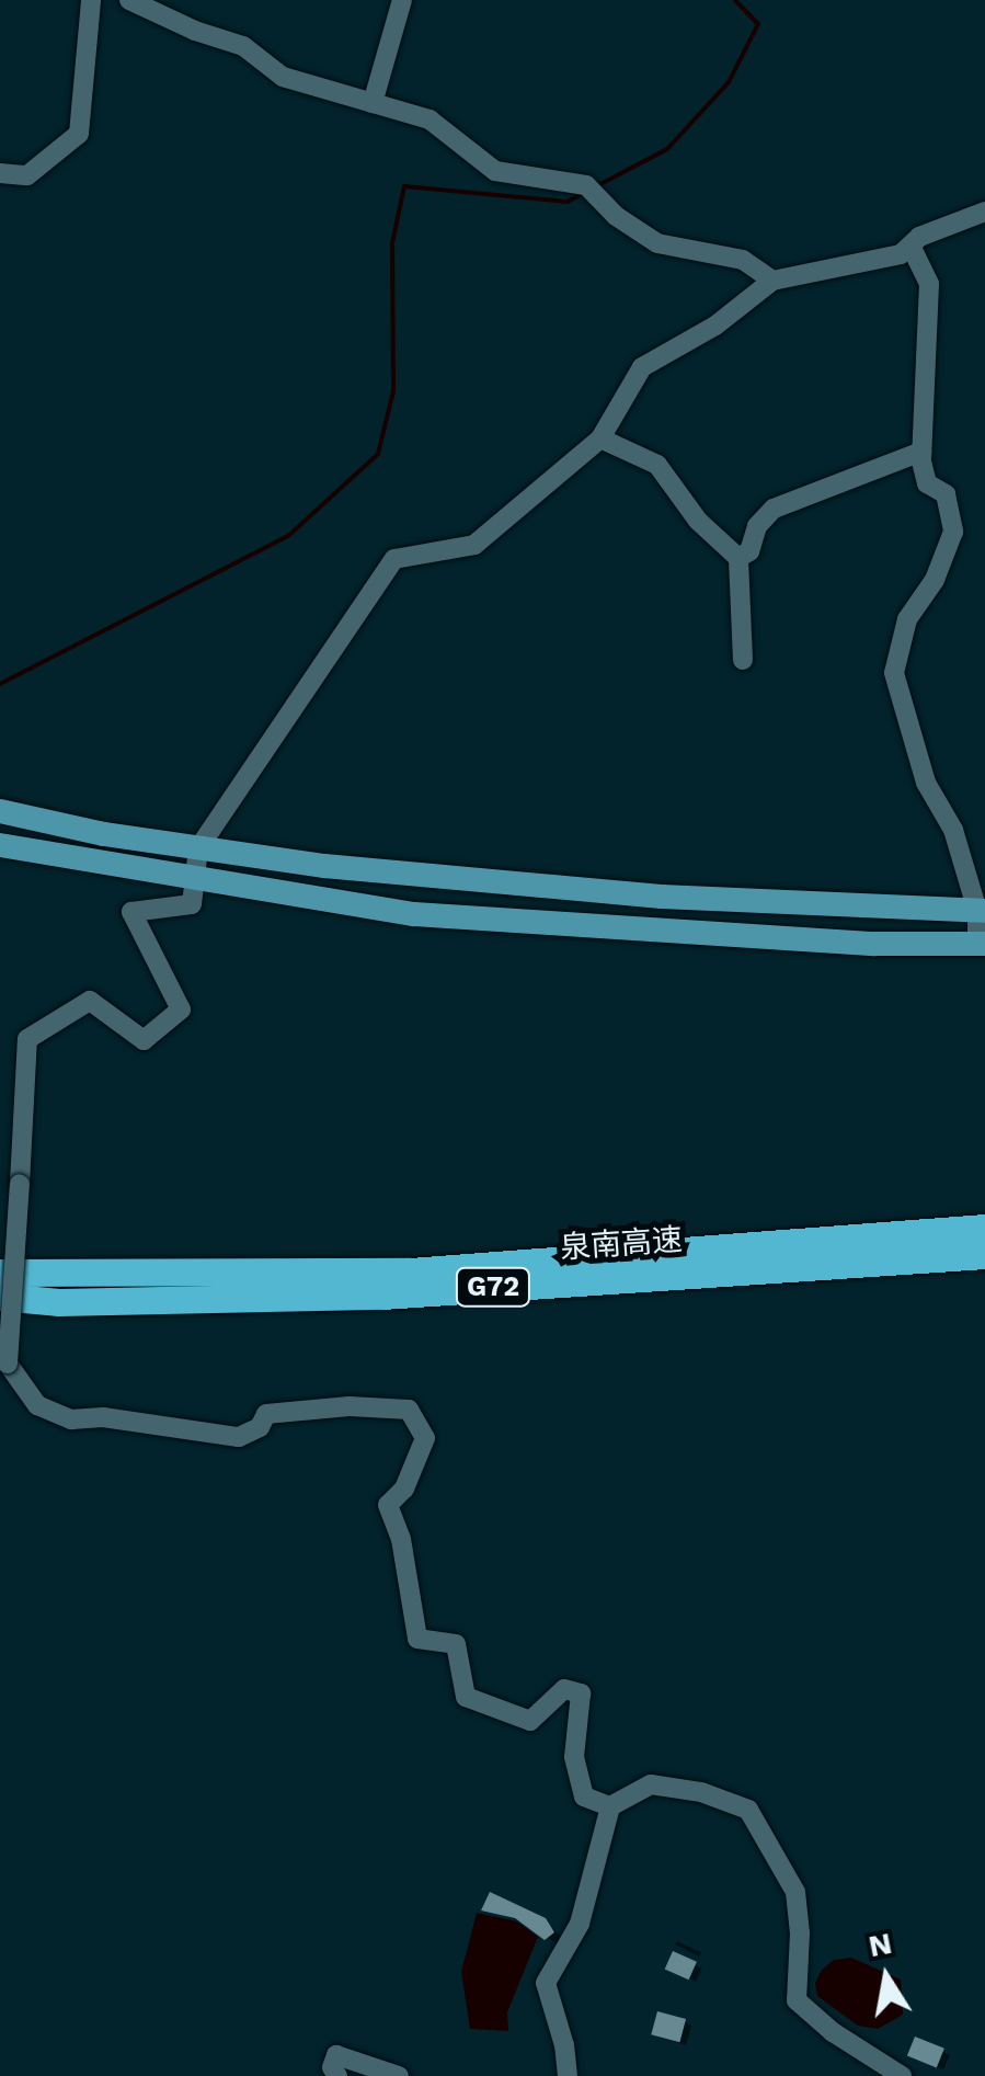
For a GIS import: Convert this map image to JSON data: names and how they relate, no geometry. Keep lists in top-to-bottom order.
{
  "streets": {
    "highway": ["泉南高速", "G72"]
  },
  "north": "top"
}
